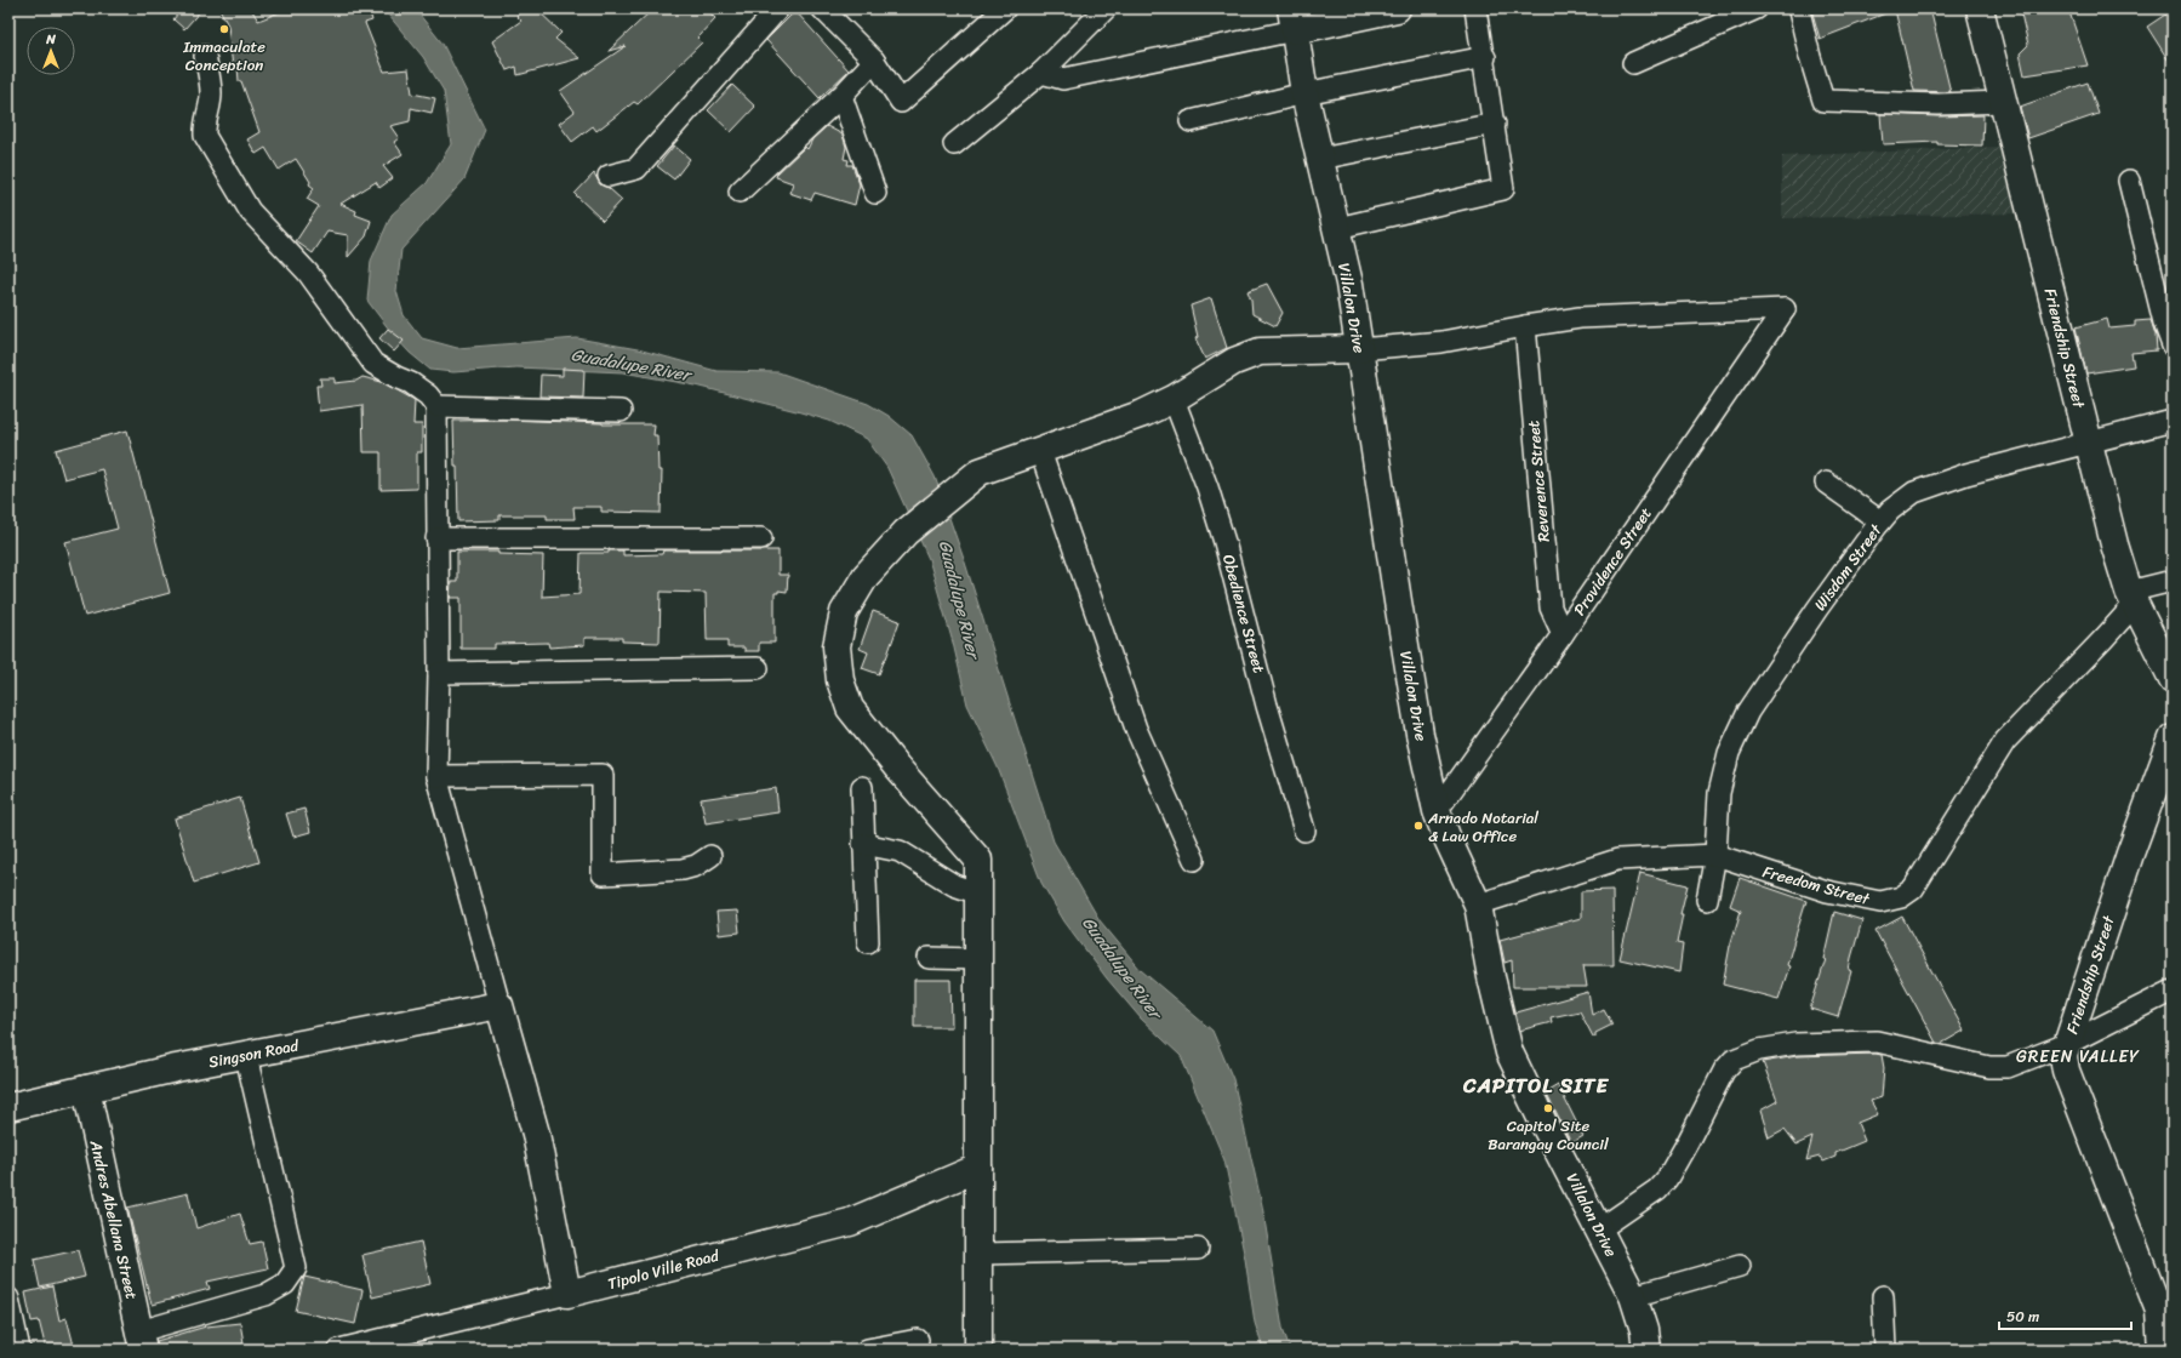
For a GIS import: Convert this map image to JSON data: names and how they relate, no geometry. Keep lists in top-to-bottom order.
{
  "streets": {
    "street": [
      "Villalon Drive",
      "Friendship Street",
      "Reverence Street",
      "Providence Street",
      "Wisdom Street",
      "Obedience Street",
      "Freedom Street",
      "Singson Road",
      "Andres Abellana Street",
      "Tipolo Ville Road"
    ]
  },
  "crossings": [
    ["Villalon Drive", "Providence Street"],
    ["Villalon Drive", "Freedom Street"],
    ["Friendship Street", "Wisdom Street"],
    ["Friendship Street", "Freedom Street"],
    ["Reverence Street", "Providence Street"],
    ["Wisdom Street", "Freedom Street"],
    ["Singson Road", "Andres Abellana Street"]
  ],
  "districts": ["GREEN VALLEY", "CAPITOL SITE"],
  "water": ["Guadalupe River"],
  "places": ["Immaculate Conception", "Arnado Notarial & Law Office", "Capitol Site Barangay Council"],
  "scale_bar": "50 m",
  "north": "top"
}
